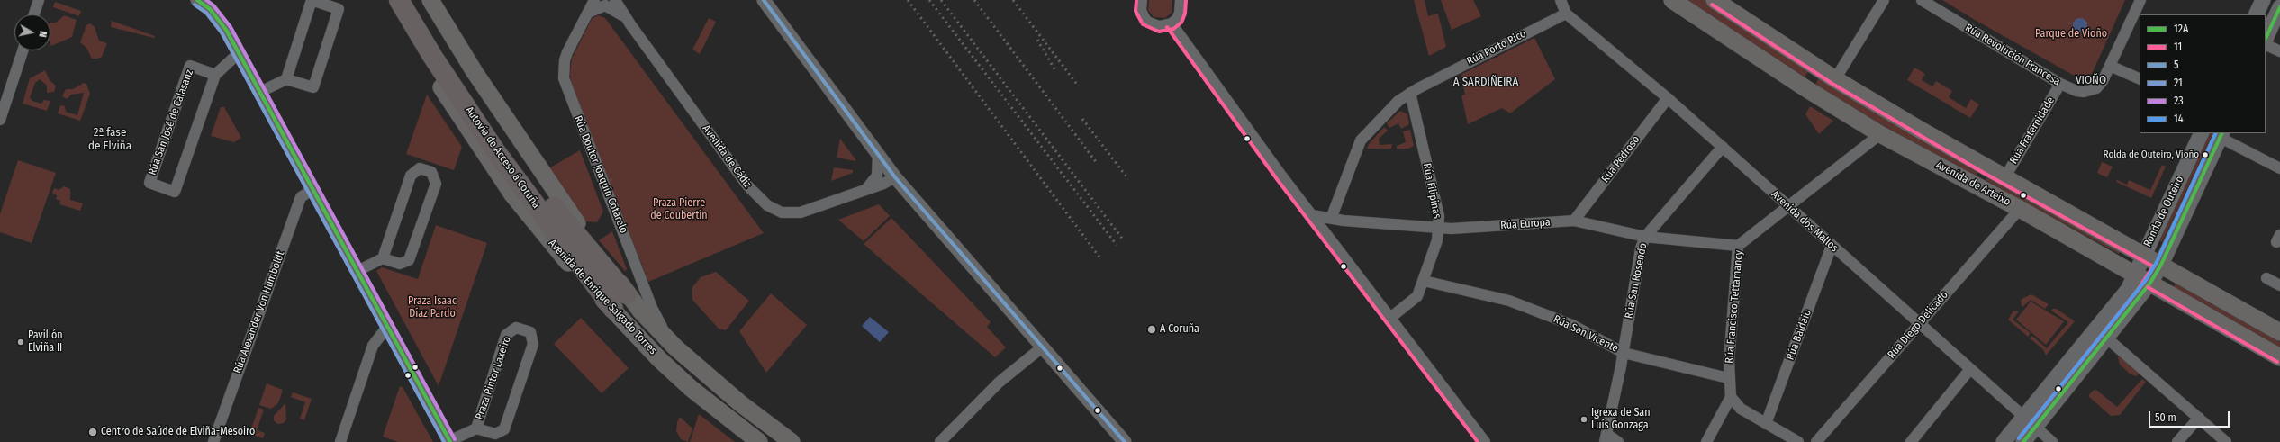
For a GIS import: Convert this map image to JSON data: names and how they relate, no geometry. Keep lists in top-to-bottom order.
{
  "streets": {
    "highway": ["Autovía de Acceso á Coruña"],
    "main road": ["Avenida de Arteixo", "Ronda de Outeiro", "Avenida de Enrique Salgado Torres"],
    "street": [
      "Rúa Porto Rico",
      "Rúa Revolución Francesa",
      "Rúa San José de Calasanz",
      "Rúa Fraternidade",
      "Avenida de Cádiz",
      "Rúa Pedroso",
      "Rúa Doutor Joaquín Cotarelo",
      "Rúa Filipinas",
      "Avenida dos Mallos",
      "Rúa Europa",
      "Rúa San Rosendo",
      "Rúa Francisco Tettamancy",
      "Rúa Alexander Von Humboldt",
      "Rúa Diego Delicado",
      "Rúa San Vicente",
      "Rúa Baldaio",
      "Praza Pintor Laxeiro"
    ]
  },
  "crossings": [
    ["Rúa Porto Rico", "Rúa Filipinas"],
    ["Rúa Porto Rico", "Avenida dos Mallos"],
    ["Rúa Porto Rico", "Rúa Europa"],
    ["Rúa Revolución Francesa", "Rúa Fraternidade"],
    ["Rúa Fraternidade", "Avenida de Arteixo"],
    ["Avenida de Cádiz", "Rúa Doutor Joaquín Cotarelo"],
    ["Autovía de Acceso á Coruña", "Avenida de Enrique Salgado Torres"],
    ["Rúa Pedroso", "Avenida dos Mallos"],
    ["Rúa Pedroso", "Rúa Europa"],
    ["Rúa Doutor Joaquín Cotarelo", "Avenida de Enrique Salgado Torres"],
    ["Avenida de Arteixo", "Ronda de Outeiro"],
    ["Avenida de Arteixo", "Rúa Francisco Tettamancy"],
    ["Avenida de Arteixo", "Rúa Diego Delicado"],
    ["Rúa Filipinas", "Rúa Europa"],
    ["Rúa Filipinas", "Rúa San Vicente"],
    ["Ronda de Outeiro", "Avenida dos Mallos"],
    ["Avenida dos Mallos", "Rúa San Rosendo"],
    ["Avenida dos Mallos", "Rúa Francisco Tettamancy"],
    ["Avenida dos Mallos", "Rúa Diego Delicado"],
    ["Avenida dos Mallos", "Rúa Baldaio"],
    ["Rúa Europa", "Rúa San Rosendo"],
    ["Rúa Europa", "Rúa Francisco Tettamancy"],
    ["Rúa San Rosendo", "Rúa San Vicente"],
    ["Rúa Francisco Tettamancy", "Rúa San Vicente"]
  ],
  "districts": ["VIOÑO", "A SARDIÑEIRA", "2ª fase de Elviña"],
  "parks": ["Parque de Vioño", "Praza Pierre de Coubertín", "Praza Isaac Díaz Pardo"],
  "places": [
    "Rolda de Outeiro, Vioño",
    "A Coruña",
    "Pavillón Elviña II",
    "Igrexa de San Luís Gonzaga",
    "Centro de Saúde de Elviña-Mesoiro"
  ],
  "lines": [
    "transit line 12A",
    "transit line 11",
    "transit line 5",
    "transit line 23",
    "transit line 21",
    "transit line 14"
  ],
  "legend": [
    "12A",
    "11",
    "5",
    "21",
    "23",
    "14"
  ],
  "scale_bar": "50 m",
  "north": "right"
}
